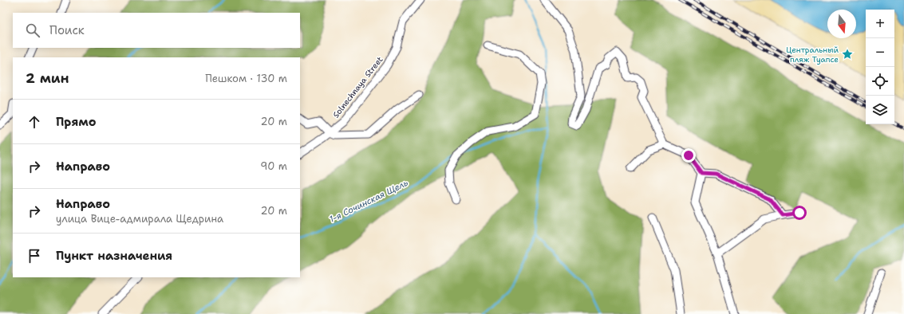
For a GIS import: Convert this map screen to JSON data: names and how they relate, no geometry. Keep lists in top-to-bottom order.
{
  "streets": {
    "street": ["Solnechnaya Street"]
  },
  "water": ["1-я Сочинская Щель"],
  "places": {
    "place": ["Центральный пляж Туапсе"]
  },
  "north": "bottom",
  "page": {
    "map_buttons": ["+", "−"],
    "search": "Поиск",
    "heading": ["2 мин", "Пешком · 130 m"],
    "list": [
      ["Прямо", "20 m"],
      ["Направо", "90 m"],
      ["Направо", "улица Вице-адмирала Щедрина", "20 m"],
      "Пункт назначения"
    ]
  }
}
